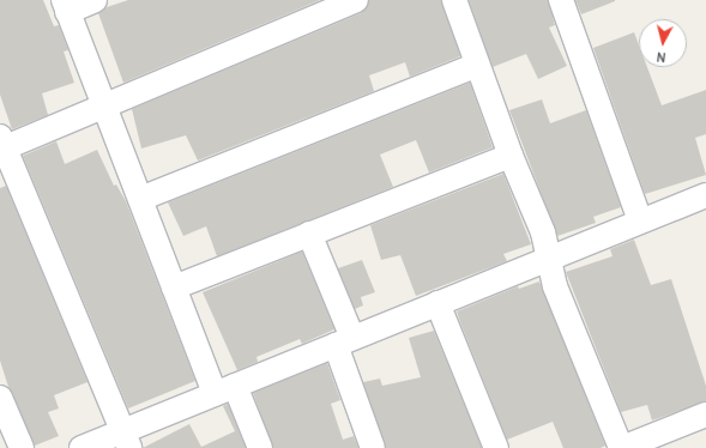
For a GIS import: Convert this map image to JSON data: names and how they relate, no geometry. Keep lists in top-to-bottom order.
{
  "north": "bottom"
}
